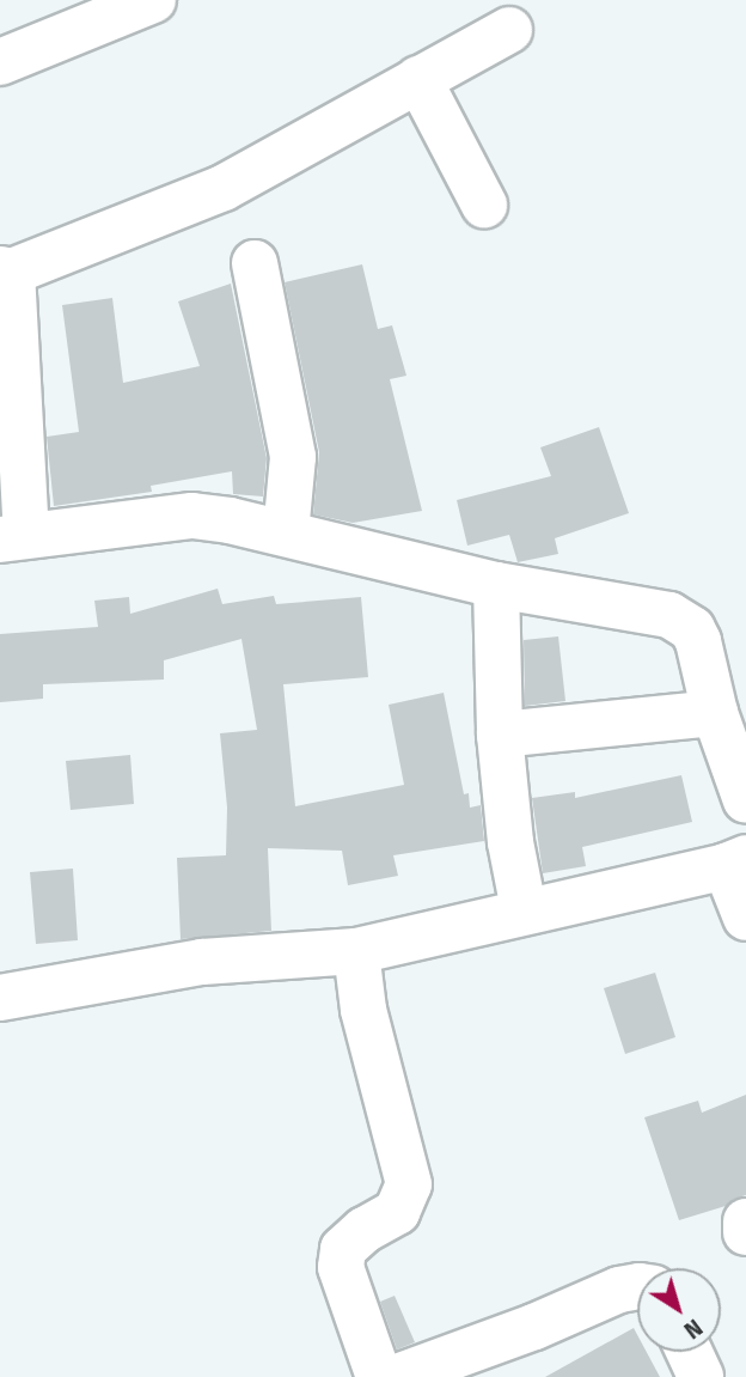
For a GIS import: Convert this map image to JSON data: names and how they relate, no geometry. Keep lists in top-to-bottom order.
{
  "north": "bottom right"
}
